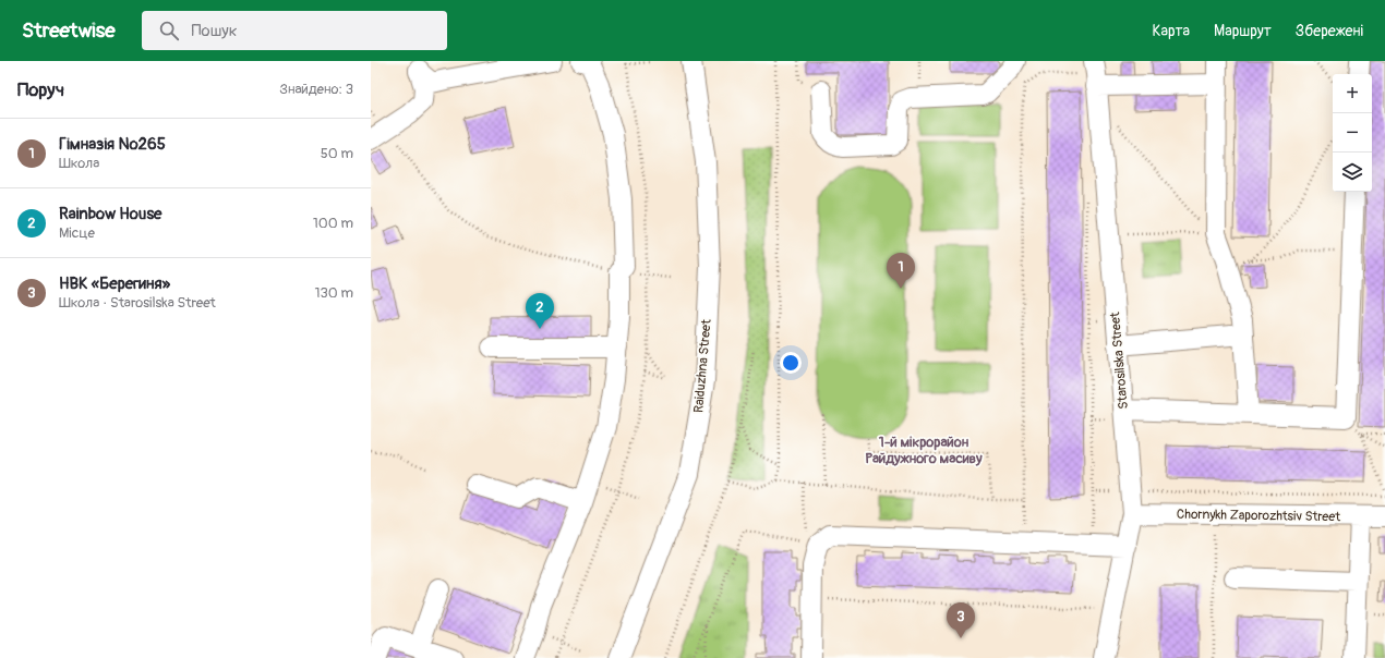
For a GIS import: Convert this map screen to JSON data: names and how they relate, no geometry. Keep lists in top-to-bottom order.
{
  "streets": {
    "street": ["Starosilska Street", "Raiduzhna Street", "Chornykh Zaporozhtsiv Street"]
  },
  "crossings": [
    ["Starosilska Street", "Chornykh Zaporozhtsiv Street"]
  ],
  "districts": ["1-й мікрорайон Райдужного масиву"],
  "page": {
    "header": "Streetwise",
    "search": "Пошук",
    "nav": ["Карта", "Маршрут", "Збережені"],
    "heading": ["Поруч", "Знайдено: 3"],
    "map_buttons": ["+", "−"],
    "list": [
      {
        "mark": "1",
        "name": "Гімназія №265",
        "note": "Школа",
        "value": "50 m"
      },
      {
        "mark": "2",
        "name": "Rainbow House",
        "note": "Місце",
        "value": "100 m"
      },
      {
        "mark": "3",
        "name": "НВК «Берегиня»",
        "note": "Школа · Starosilska Street",
        "value": "130 m"
      }
    ],
    "pins": ["1", "2", "3"]
  }
}
